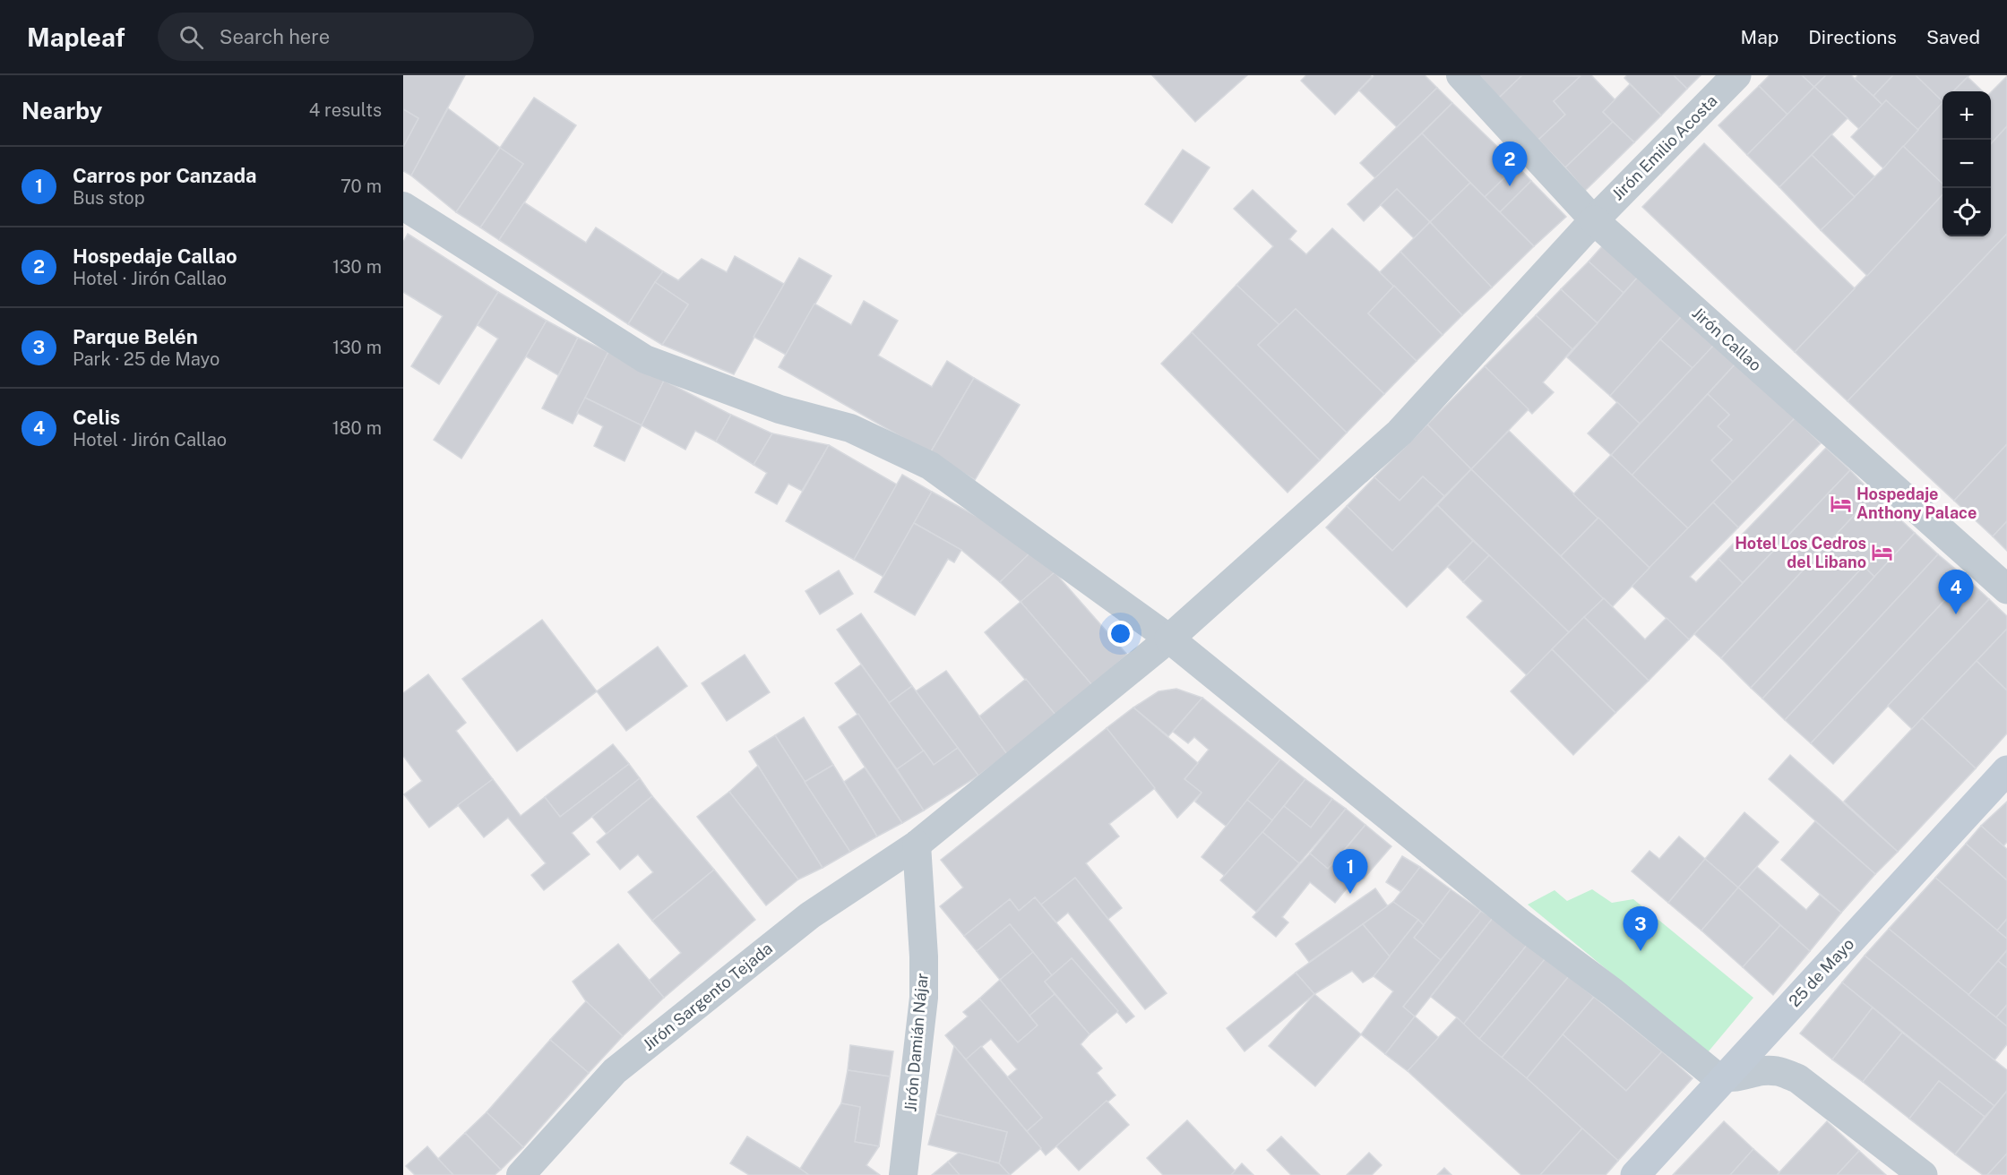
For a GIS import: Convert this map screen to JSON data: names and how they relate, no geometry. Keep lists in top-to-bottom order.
{
  "streets": {
    "main road": ["25 de Mayo"],
    "street": [
      "Jirón Emilio Acosta",
      "Jirón Callao",
      "Jirón Sargento Tejada",
      "Jirón Damián Nájar"
    ]
  },
  "crossings": [
    ["Jirón Emilio Acosta", "Jirón Callao"],
    ["Jirón Emilio Acosta", "Jirón Sargento Tejada"],
    ["Jirón Sargento Tejada", "Jirón Damián Nájar"]
  ],
  "places": {
    "hotel": ["Hospedaje Anthony Palace", "Hotel Los Cedros del Libano"]
  },
  "page": {
    "header": "Mapleaf",
    "search": "Search here",
    "nav": ["Map", "Directions", "Saved"],
    "heading": ["Nearby", "4 results"],
    "map_buttons": ["+", "−"],
    "pins": [
      "2",
      "4",
      "1",
      "3"
    ],
    "list": [
      {
        "mark": "1",
        "name": "Carros por Canzada",
        "note": "Bus stop",
        "value": "70 m"
      },
      {
        "mark": "2",
        "name": "Hospedaje Callao",
        "note": "Hotel · Jirón Callao",
        "value": "130 m"
      },
      {
        "mark": "3",
        "name": "Parque Belén",
        "note": "Park · 25 de Mayo",
        "value": "130 m"
      },
      {
        "mark": "4",
        "name": "Celis",
        "note": "Hotel · Jirón Callao",
        "value": "180 m"
      }
    ]
  }
}
